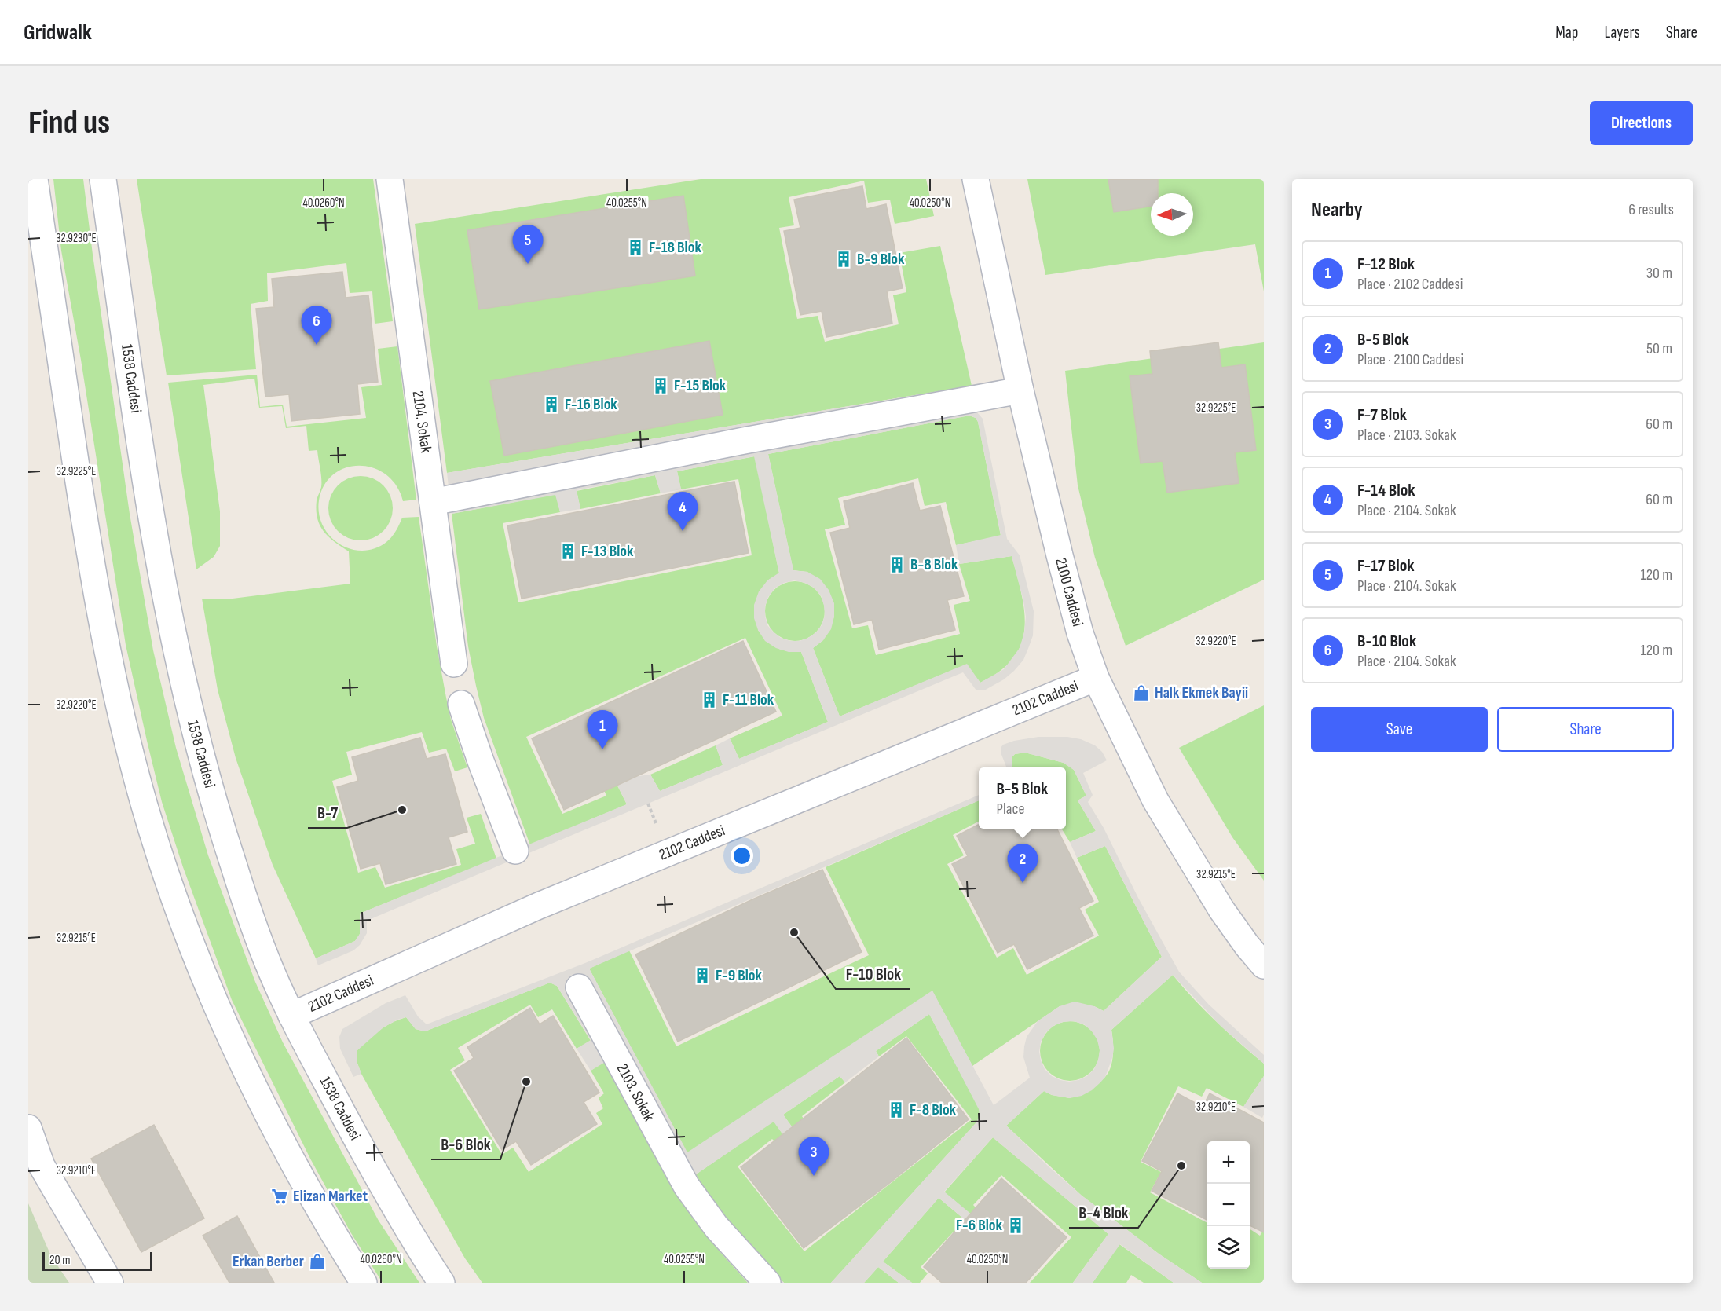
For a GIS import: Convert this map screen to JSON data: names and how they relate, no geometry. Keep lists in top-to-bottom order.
{
  "streets": {
    "street": [
      "1538 Caddesi",
      "2104. Sokak",
      "2100 Caddesi",
      "2102 Caddesi",
      "2103. Sokak"
    ]
  },
  "crossings": [
    ["1538 Caddesi", "2102 Caddesi"],
    ["2100 Caddesi", "2102 Caddesi"]
  ],
  "places": {
    "building": [
      "F-18 Blok",
      "B-9 Blok",
      "F-15 Blok",
      "F-16 Blok",
      "F-13 Blok",
      "B-8 Blok",
      "F-11 Blok",
      "F-9 Blok",
      "F-8 Blok",
      "F-6 Blok"
    ],
    "shop": ["Halk Ekmek Bayii", "Erkan Berber"],
    "other": [
      "B-7",
      "F-10 Blok",
      "B-6 Blok",
      "B-4 Blok"
    ],
    "supermarket": ["Elizan Market"]
  },
  "scale_bar": "20 m",
  "north": "left",
  "page": {
    "header": "Gridwalk",
    "nav": ["Map", "Layers", "Share"],
    "buttons": [
      "Directions",
      ["Save", "Share"]
    ],
    "title": "Find us",
    "heading": ["Nearby", "6 results"],
    "pins": [
      "5",
      "6",
      "4",
      "1",
      "2",
      "3"
    ],
    "list": [
      {
        "mark": "1",
        "name": "F-12 Blok",
        "note": "Place · 2102 Caddesi",
        "value": "30 m"
      },
      {
        "mark": "2",
        "name": "B-5 Blok",
        "note": "Place · 2100 Caddesi",
        "value": "50 m"
      },
      {
        "mark": "3",
        "name": "F-7 Blok",
        "note": "Place · 2103. Sokak",
        "value": "60 m"
      },
      {
        "mark": "4",
        "name": "F-14 Blok",
        "note": "Place · 2104. Sokak",
        "value": "60 m"
      },
      {
        "mark": "5",
        "name": "F-17 Blok",
        "note": "Place · 2104. Sokak",
        "value": "120 m"
      },
      {
        "mark": "6",
        "name": "B-10 Blok",
        "note": "Place · 2104. Sokak",
        "value": "120 m"
      }
    ],
    "popup": ["B-5 Blok", "Place"],
    "map_buttons": ["+", "−"],
    "scale": "20 m"
  },
  "coordinates": [
    "40.0260°N",
    "40.0255°N",
    "40.0250°N",
    "32.9230°E",
    "32.9225°E",
    "32.9220°E",
    "32.9215°E",
    "32.9210°E"
  ]
}
